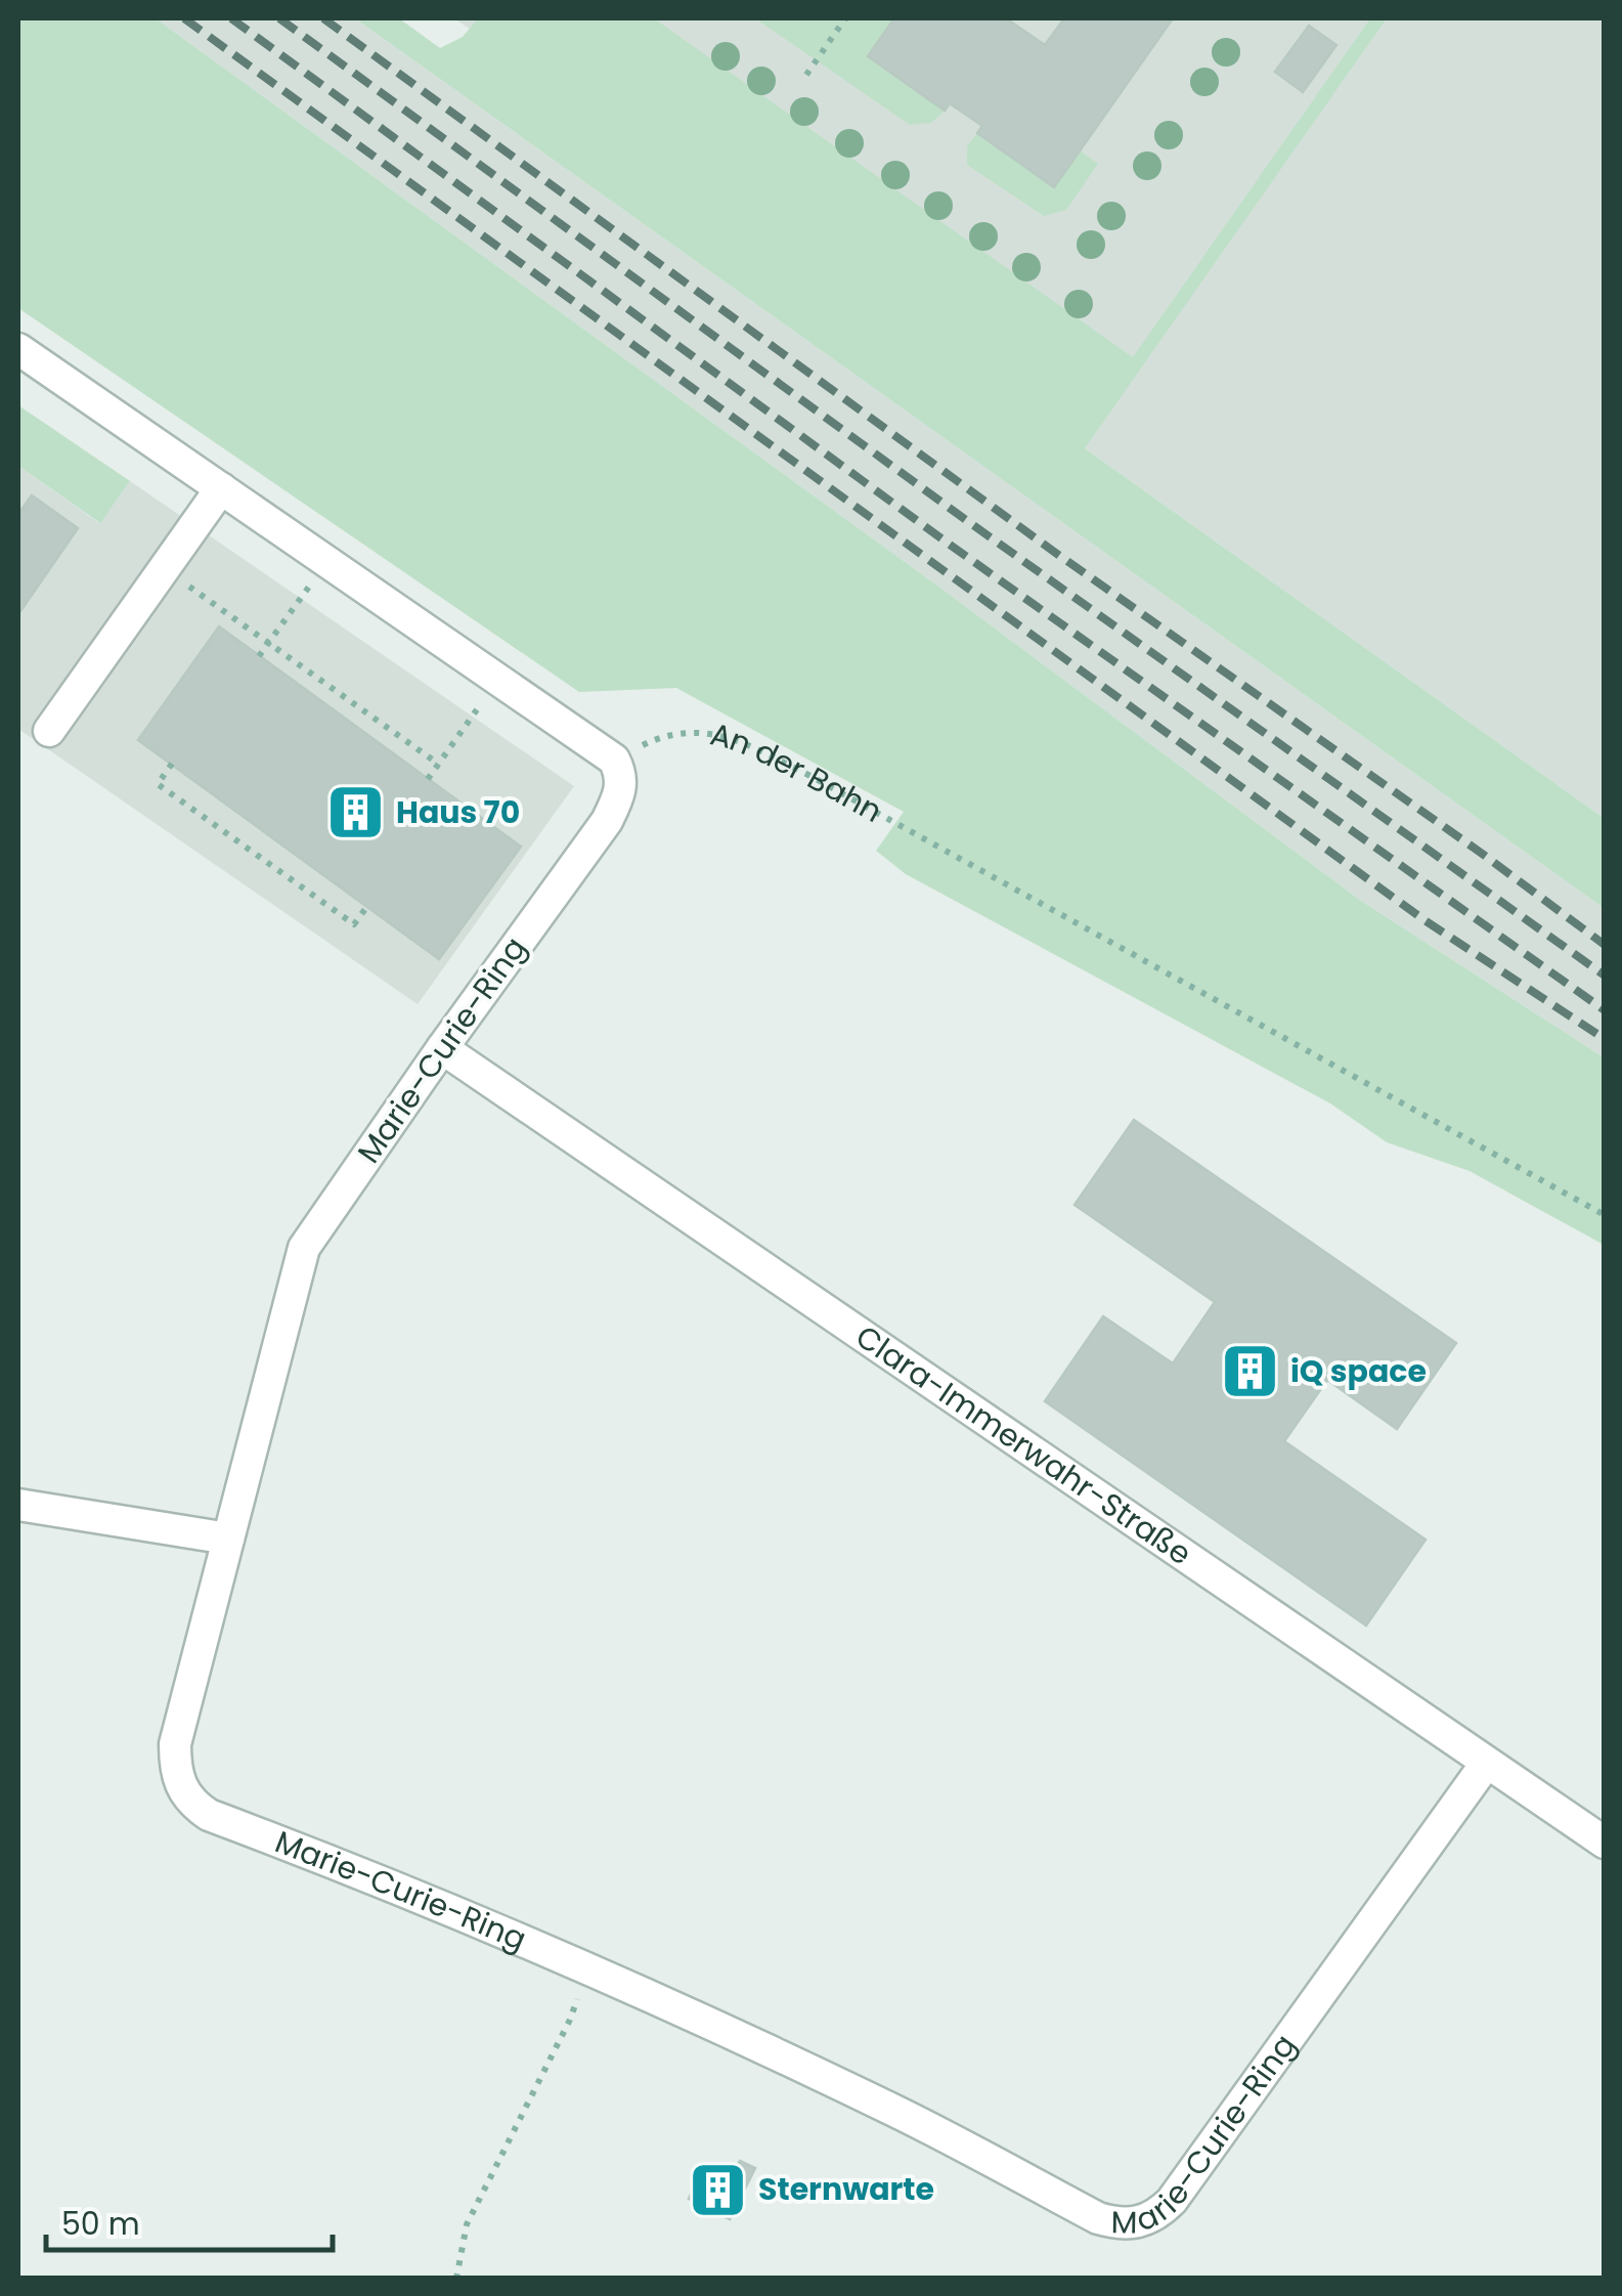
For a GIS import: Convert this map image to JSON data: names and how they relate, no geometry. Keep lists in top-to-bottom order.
{
  "streets": {
    "street": ["Marie-Curie-Ring", "Clara-Immerwahr-Straße"],
    "path": ["An der Bahn"]
  },
  "crossings": [
    ["An der Bahn", "Marie-Curie-Ring"],
    ["Marie-Curie-Ring", "Clara-Immerwahr-Straße"]
  ],
  "places": {
    "building": ["Haus 70", "iQ space", "Sternwarte"]
  },
  "scale_bar": "50 m"
}
